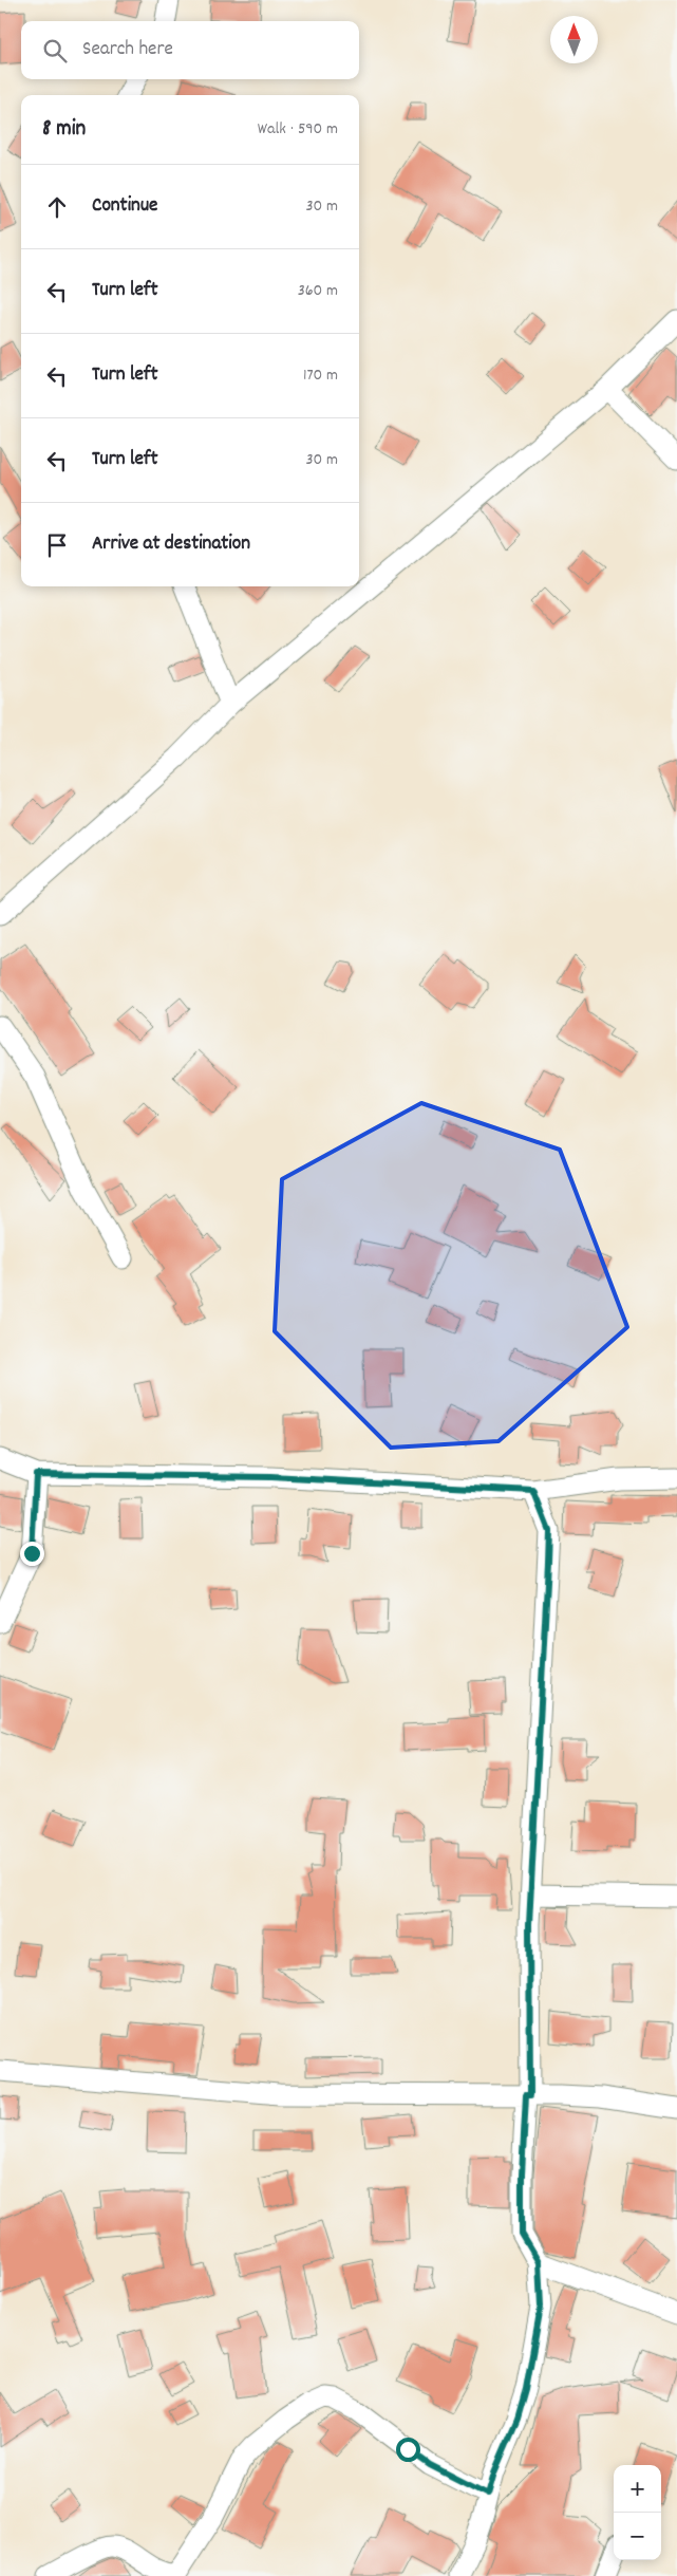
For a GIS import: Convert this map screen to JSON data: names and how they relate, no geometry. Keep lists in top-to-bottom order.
{
  "north": "top",
  "page": {
    "search": "Search here",
    "heading": ["8 min", "Walk · 590 m"],
    "list": [
      ["Continue", "30 m"],
      ["Turn left", "360 m"],
      ["Turn left", "170 m"],
      ["Turn left", "30 m"],
      "Arrive at destination"
    ],
    "map_buttons": ["+", "−"]
  }
}
